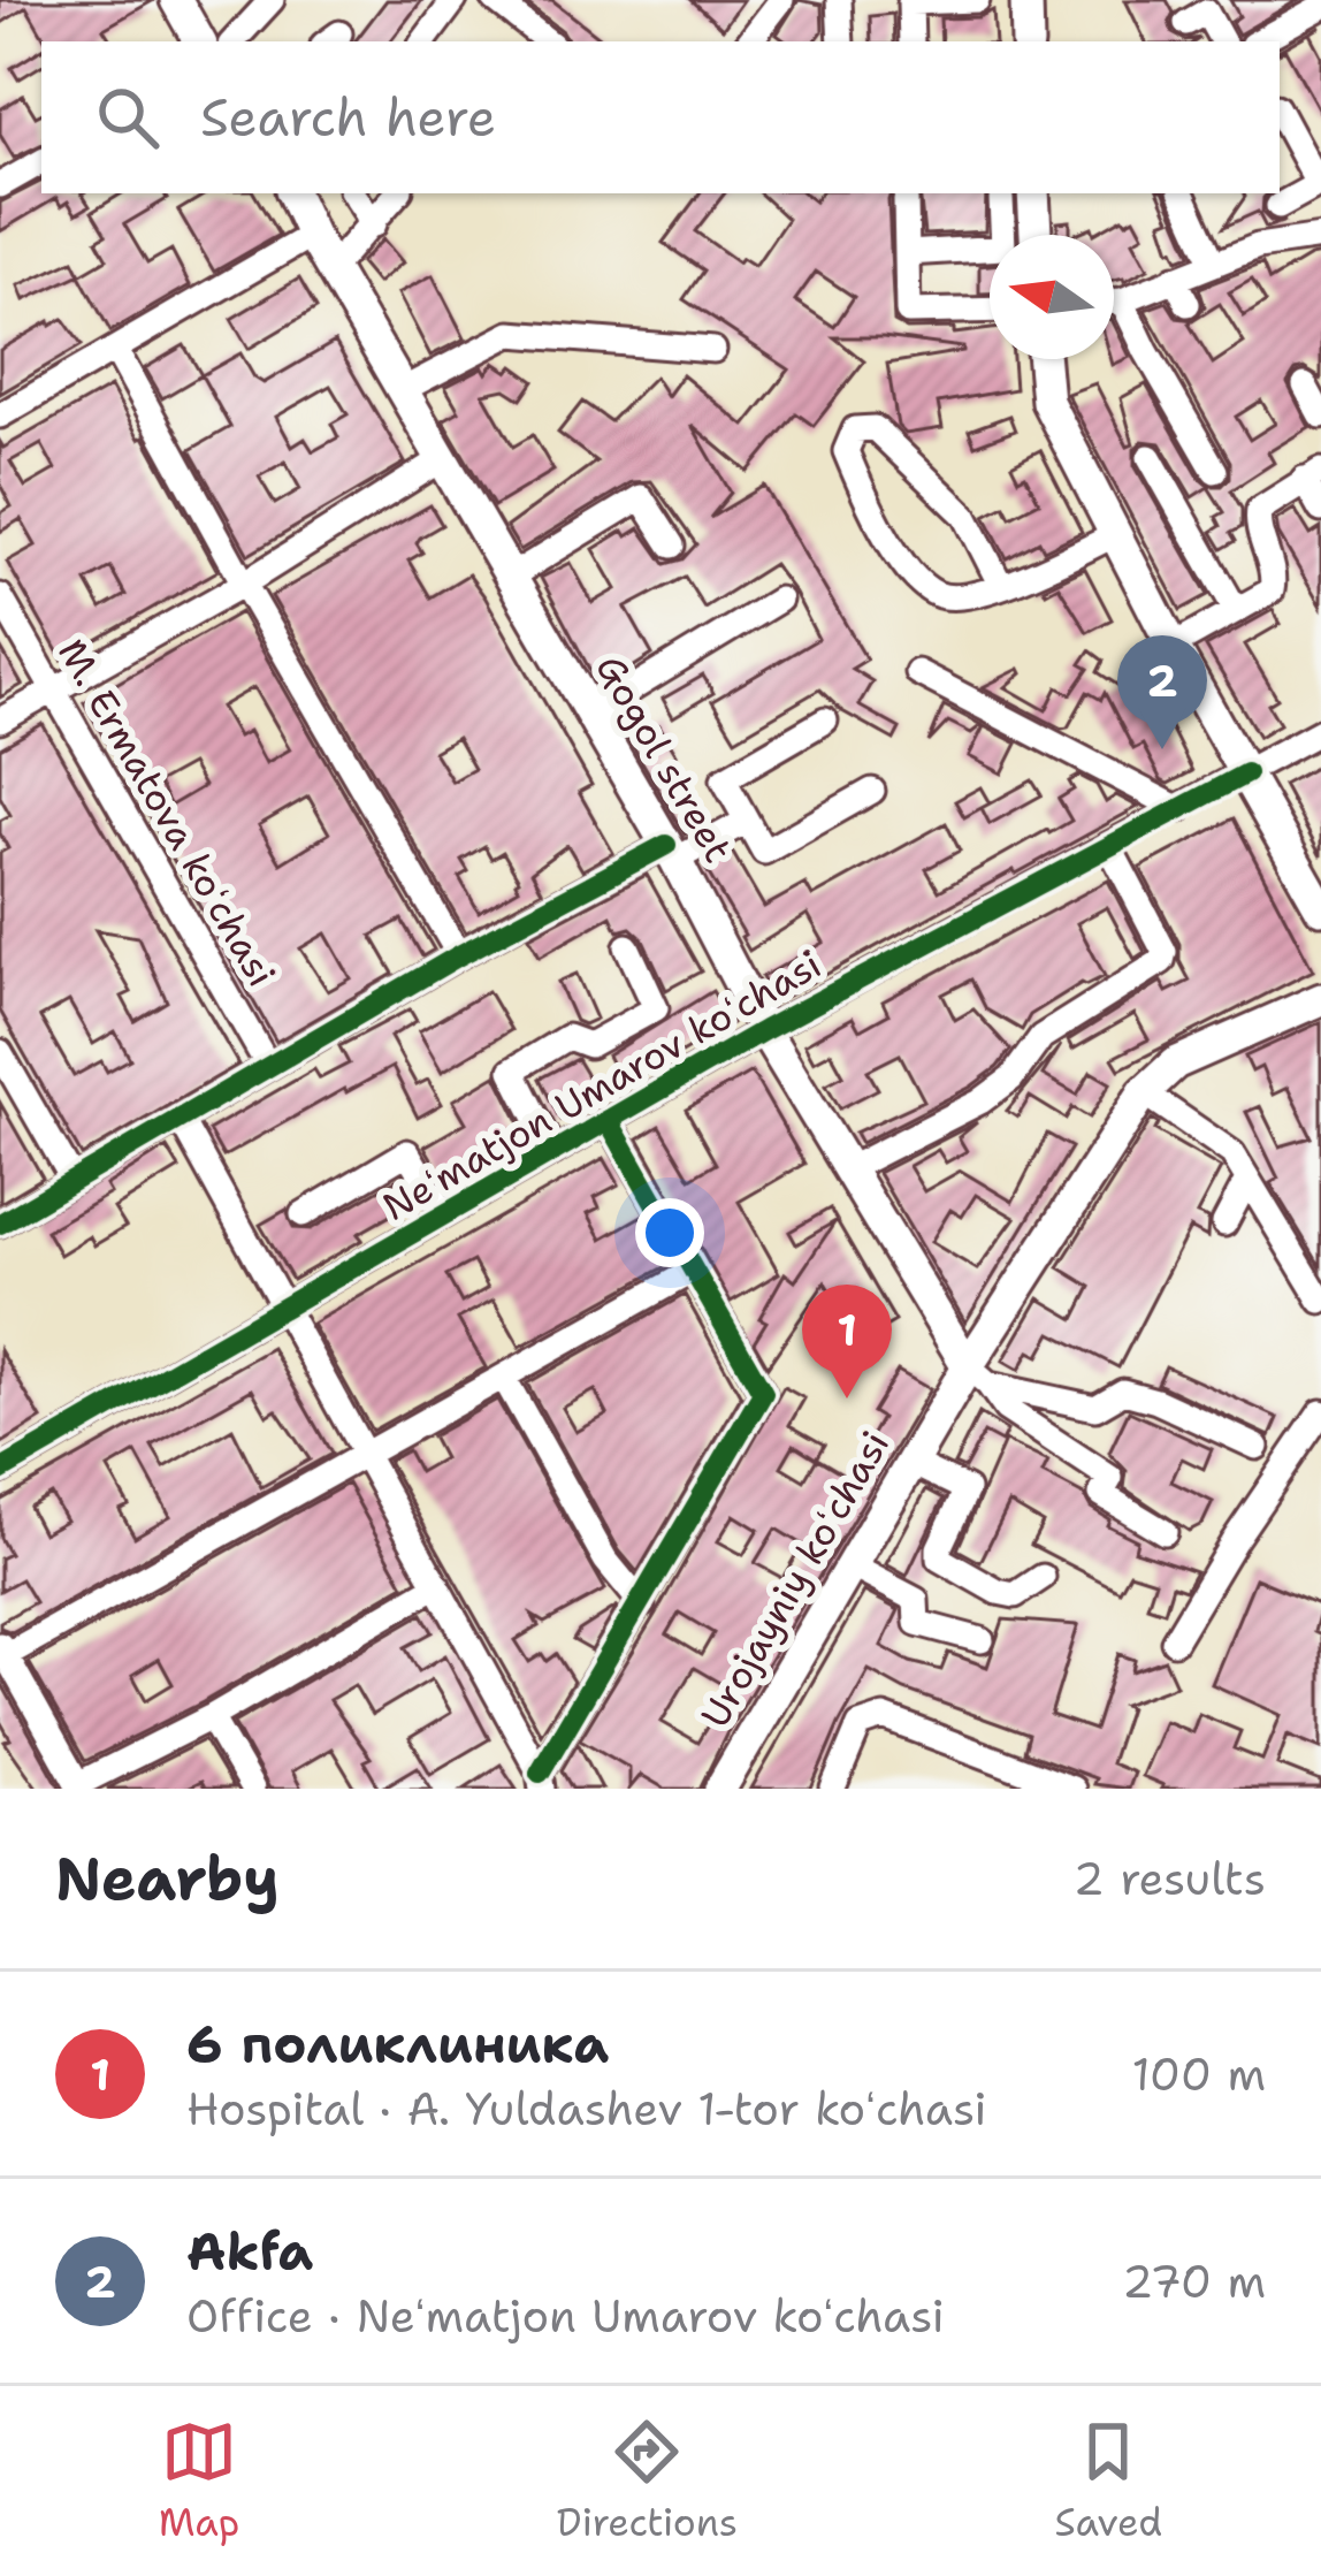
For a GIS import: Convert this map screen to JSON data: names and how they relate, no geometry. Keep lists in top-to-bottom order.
{
  "streets": {
    "main road": ["Gogol street", "Urоjayniy koʻchasi"],
    "street": ["M. Ermatova koʻchasi", "Neʻmatjon Umarov koʻchasi"]
  },
  "crossings": [
    ["Gogol street", "Neʻmatjon Umarov koʻchasi"],
    ["Gogol street", "Urоjayniy koʻchasi"]
  ],
  "north": "left",
  "page": {
    "search": "Search here",
    "pins": ["2", "1"],
    "heading": ["Nearby", "2 results"],
    "list": [
      {
        "mark": "1",
        "name": "6 поликлиника",
        "note": "Hospital · A. Yuldashev 1-tor koʻchasi",
        "value": "100 m"
      },
      {
        "mark": "2",
        "name": "Akfa",
        "note": "Office · Neʻmatjon Umarov koʻchasi",
        "value": "270 m"
      }
    ],
    "nav": ["Map", "Directions", "Saved"]
  }
}
